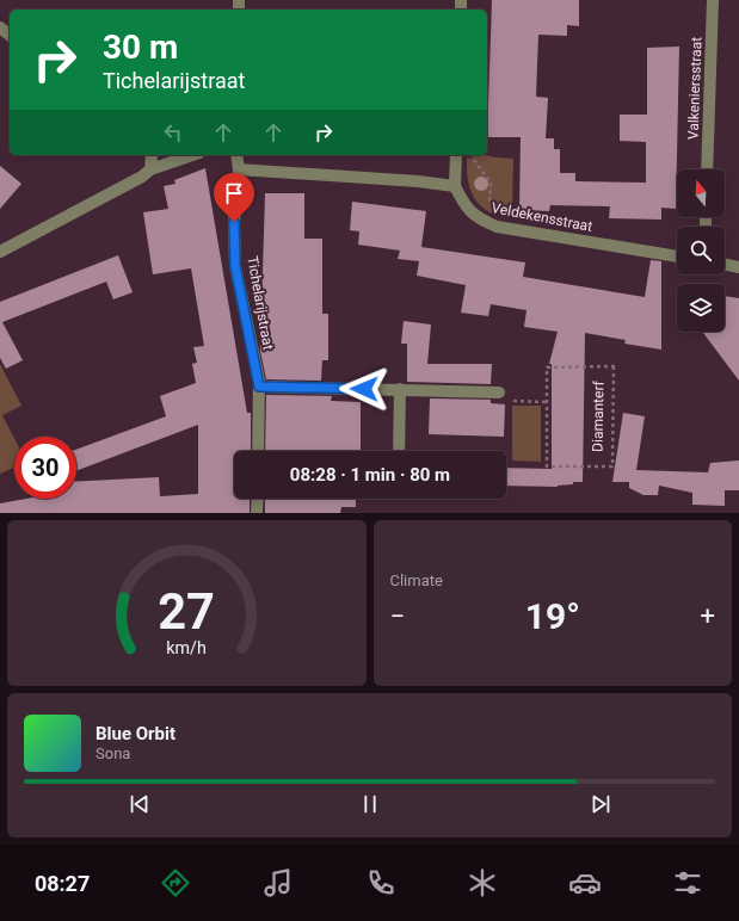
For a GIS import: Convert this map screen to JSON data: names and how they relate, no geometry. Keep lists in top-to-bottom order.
{
  "streets": {
    "street": ["Valkeniersstraat", "Veldekensstraat", "Tichelarijstraat"],
    "path": ["Diamanterf"]
  },
  "north": "top",
  "page": {
    "turn": ["30 m", "Tichelarijstraat"],
    "limit": "30",
    "trip": "08:28 · 1 min · 80 m",
    "tile": "Climate",
    "heat": ["−", "19°", "+"],
    "song": ["Blue Orbit", "Sona"],
    "tabs": "08:27",
    "gauge": ["27", "km/h"]
  }
}
